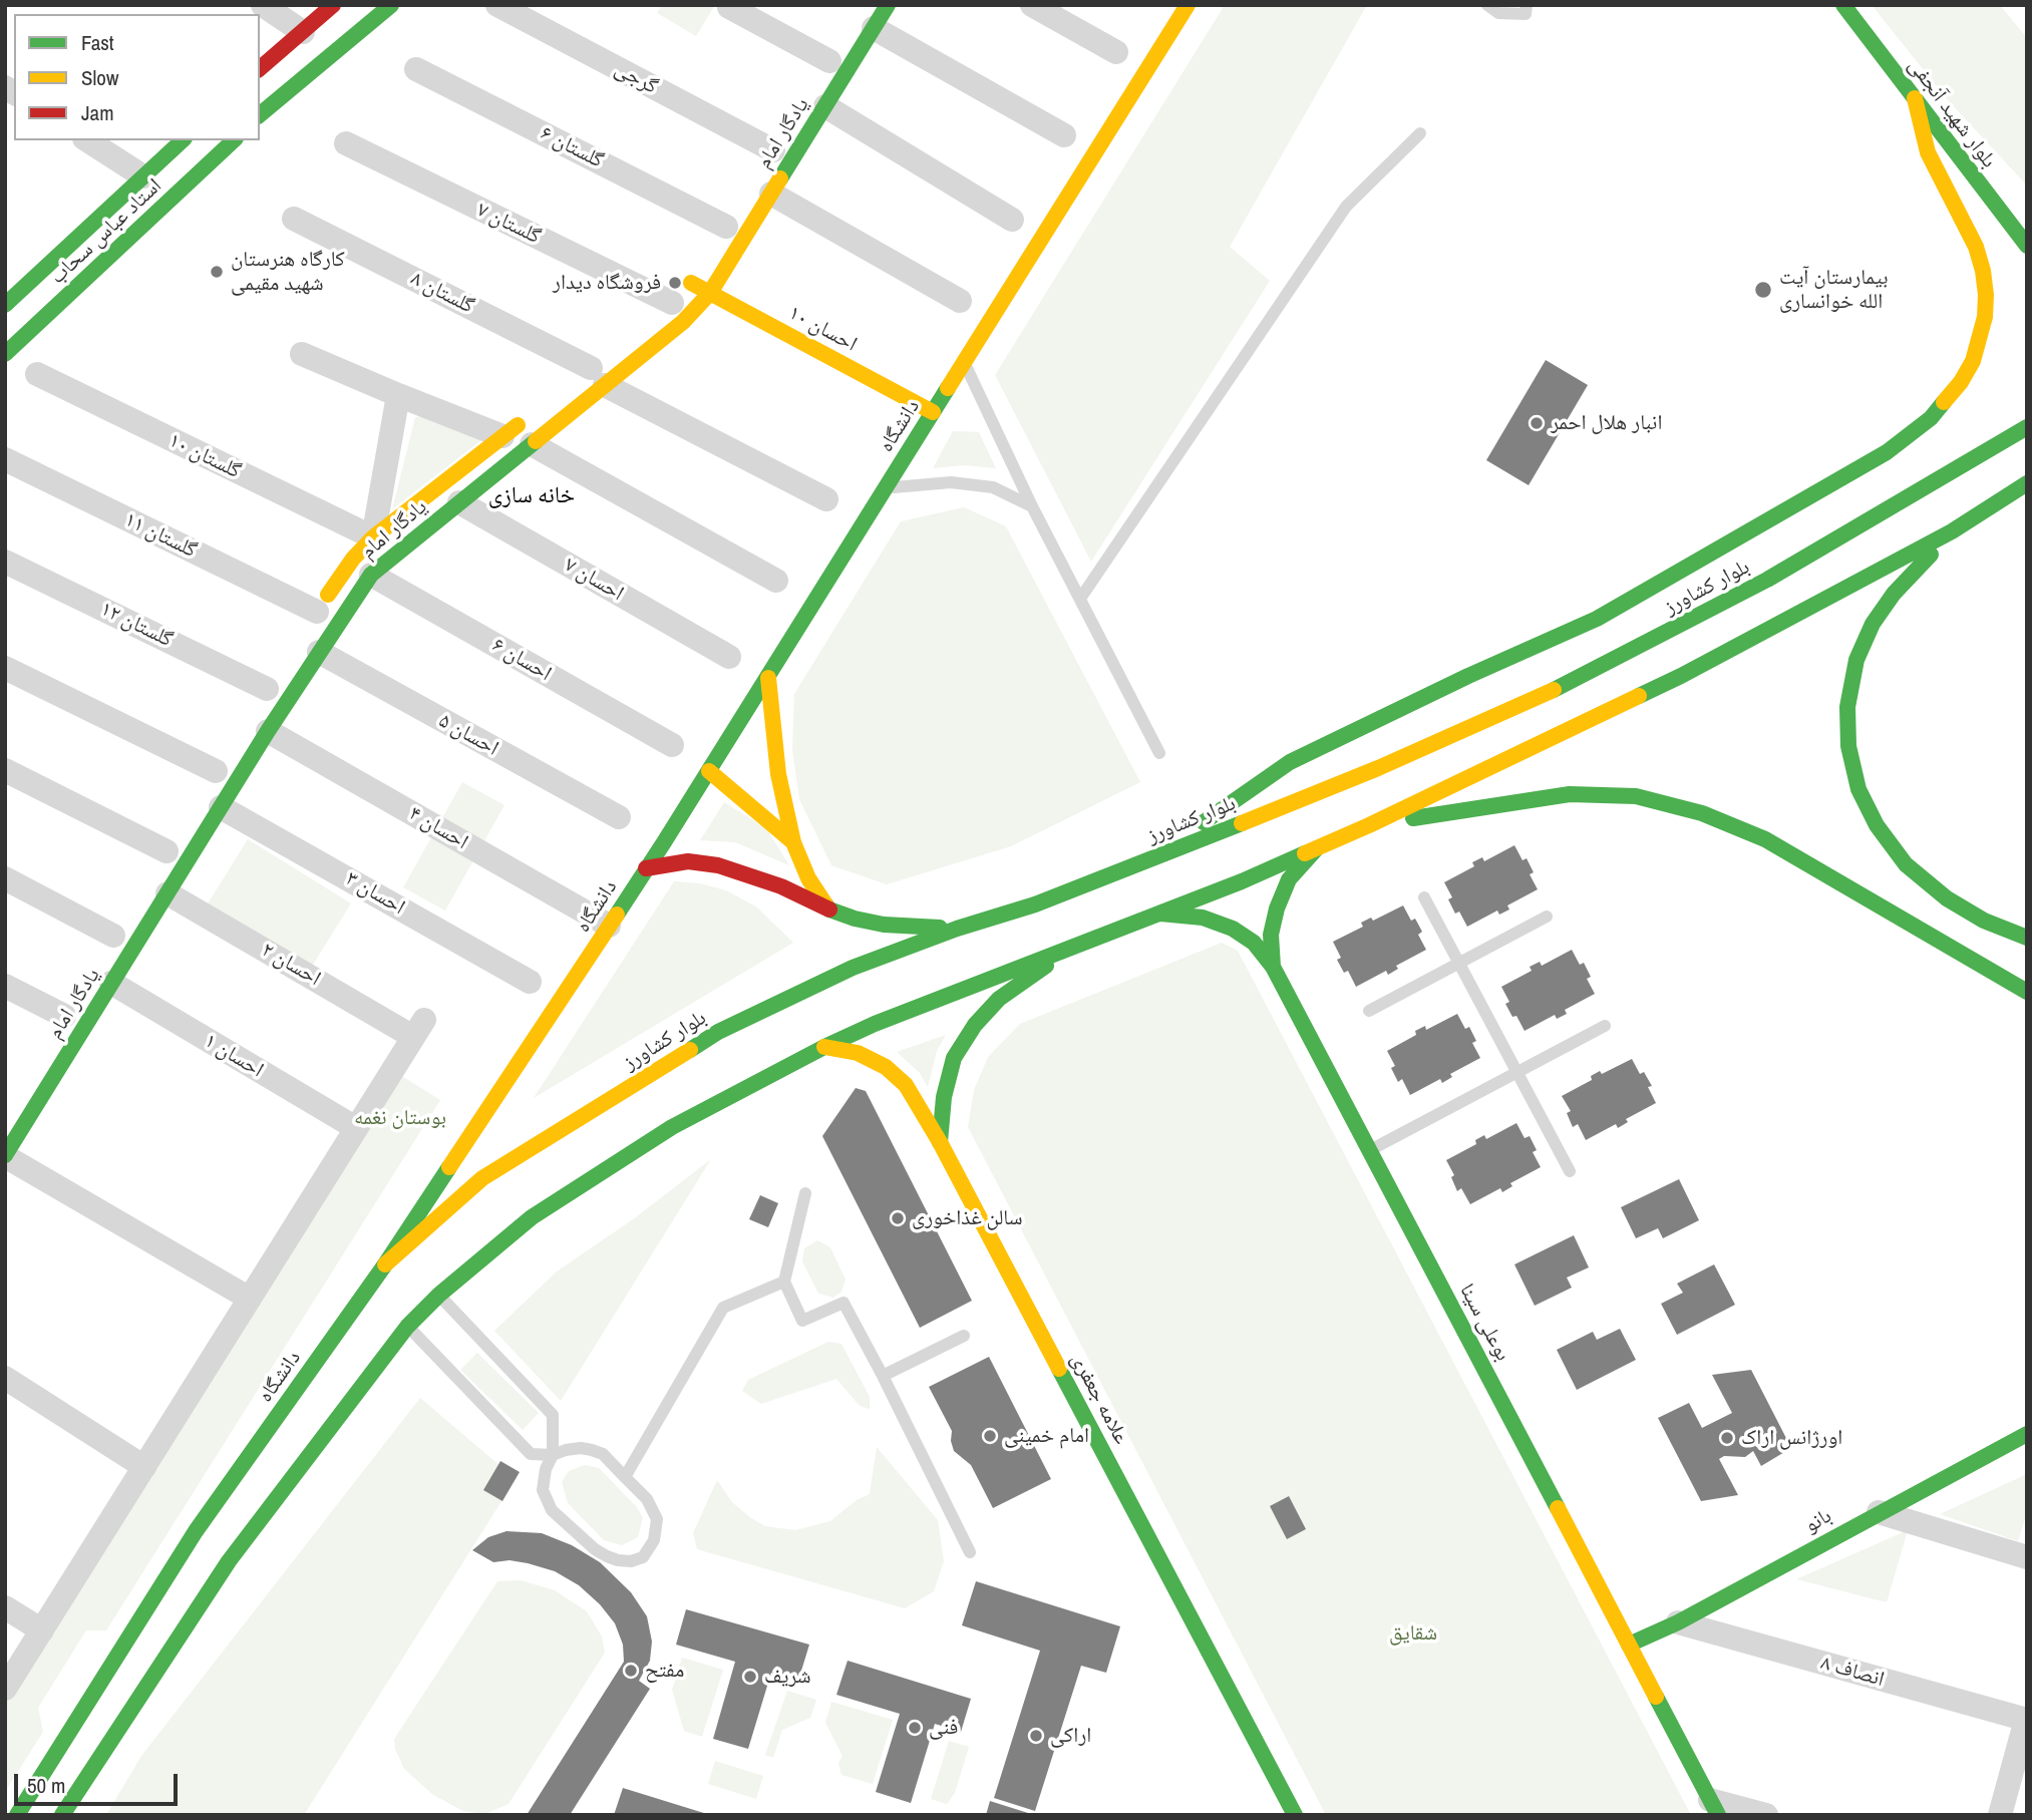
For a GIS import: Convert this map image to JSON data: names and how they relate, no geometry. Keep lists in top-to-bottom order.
{
  "streets": {
    "main road": [
      "بلوار شهید آنجفی",
      "یادگار امام",
      "استاد عباس سحاب",
      "احسان ۱۰",
      "دانشگاه",
      "بلوار کشاورز",
      "بوعلی سینا",
      "علامه جعفری",
      "بانو"
    ],
    "street": [
      "گرجی",
      "گلستان ۶",
      "گلستان ۷",
      "گلستان ۸",
      "گلستان ۱۰",
      "گلستان ۱۱",
      "احسان ۷",
      "گلستان ۱۲",
      "احسان ۶",
      "احسان ۵",
      "احسان ۴",
      "احسان ۳",
      "احسان ۲",
      "احسان ۱",
      "انصاف ۸"
    ]
  },
  "crossings": [
    ["یادگار امام", "گلستان ۸"],
    ["یادگار امام", "احسان ۱۰"],
    ["یادگار امام", "گلستان ۱۰"],
    ["یادگار امام", "گلستان ۱۱"],
    ["یادگار امام", "احسان ۷"],
    ["یادگار امام", "احسان ۶"],
    ["یادگار امام", "احسان ۵"],
    ["یادگار امام", "احسان ۴"],
    ["یادگار امام", "احسان ۳"],
    ["یادگار امام", "احسان ۲"],
    ["یادگار امام", "احسان ۱"],
    ["گلستان ۷", "احسان ۱۰"],
    ["احسان ۱۰", "دانشگاه"],
    ["دانشگاه", "بلوار کشاورز"],
    ["دانشگاه", "احسان ۴"],
    ["احسان ۲", "احسان ۱"],
    ["بوعلی سینا", "بانو"],
    ["بانو", "انصاف ۸"]
  ],
  "districts": ["خانه سازی"],
  "parks": ["بوستان نغمه", "شقایق"],
  "places": [
    "کارگاه هنرستان شهید مقیمی",
    "فروشگاه دیدار",
    "بیمارستان آیت الله خوانساری",
    "انبار هلال احمر",
    "سالن غذاخوری",
    "امام خمینی",
    "اورژانس اراک",
    "مفتح",
    "شریف",
    "فنی",
    "اراکی"
  ],
  "legend": ["Fast", "Slow", "Jam"],
  "scale_bar": "50 m"
}
